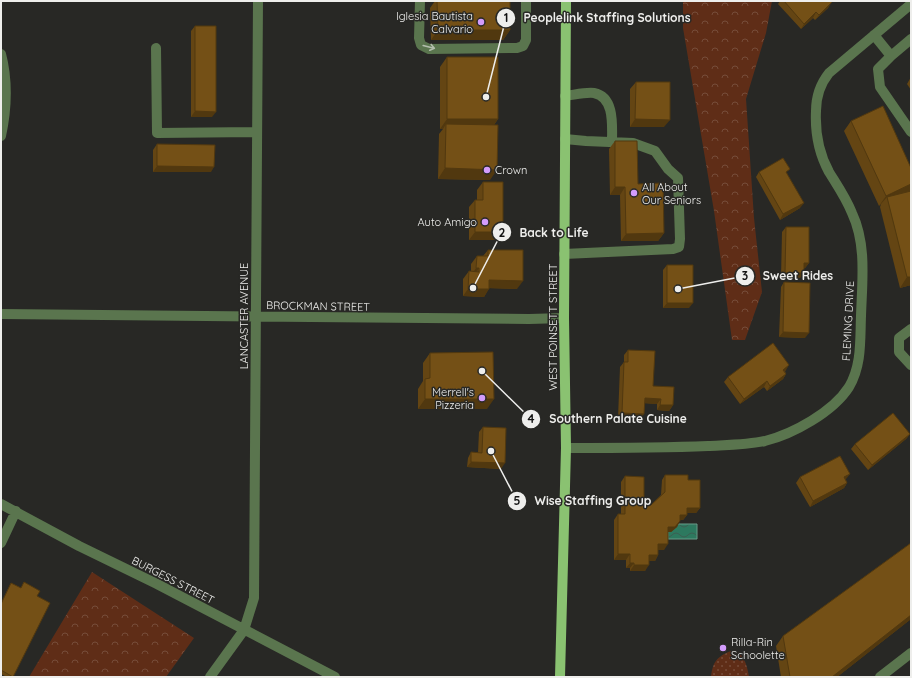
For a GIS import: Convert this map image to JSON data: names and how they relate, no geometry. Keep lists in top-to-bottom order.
{
  "streets": {
    "main road": ["WEST POINSETT STREET"],
    "street": [
      "BROCKMAN STREET",
      "LANCASTER AVENUE",
      "FLEMING DRIVE",
      "BURGESS STREET"
    ]
  },
  "crossings": [
    ["BROCKMAN STREET", "LANCASTER AVENUE"],
    ["BROCKMAN STREET", "WEST POINSETT STREET"],
    ["LANCASTER AVENUE", "BURGESS STREET"],
    ["FLEMING DRIVE", "WEST POINSETT STREET"]
  ],
  "places": [
    "Iglesia Bautista Calvario",
    "Peoplelink Staffing Solutions",
    "Crown",
    "All About Our Seniors",
    "Auto Amigo",
    "Back to Life",
    "Sweet Rides",
    "Southern Palate Cuisine",
    "Merrell's Pizzeria",
    "Wise Staffing Group",
    "Rilla-Rin Schoolette"
  ]
}
